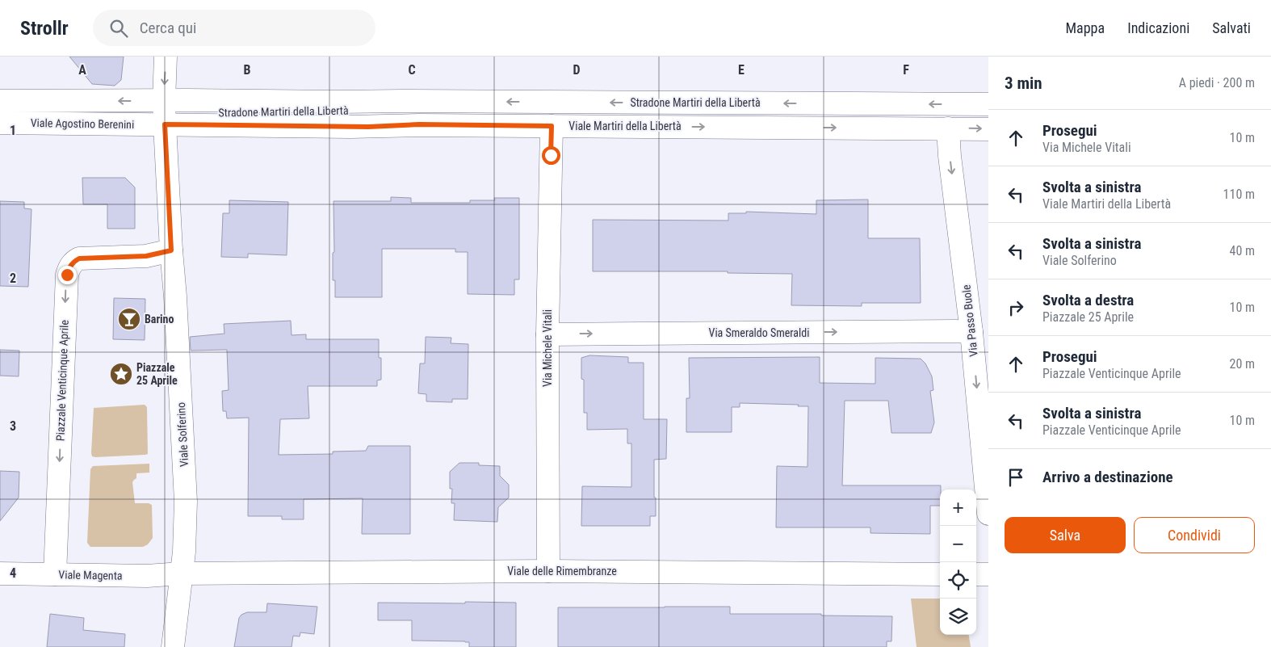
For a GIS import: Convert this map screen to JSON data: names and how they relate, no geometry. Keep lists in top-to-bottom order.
{
  "streets": {
    "street": [
      "Stradone Martiri della Libertà",
      "Viale Agostino Berenini",
      "Viale Martiri della Libertà",
      "Via Passo Buole",
      "Via Smeraldo Smeraldi",
      "Via Michele Vitali",
      "Piazzale Venticinque Aprile",
      "Viale Solferino",
      "Viale delle Rimembranze",
      "Viale Magenta"
    ]
  },
  "crossings": [
    ["Stradone Martiri della Libertà", "Viale Agostino Berenini"],
    ["Stradone Martiri della Libertà", "Viale Martiri della Libertà"],
    ["Stradone Martiri della Libertà", "Viale Solferino"],
    ["Viale Agostino Berenini", "Viale Martiri della Libertà"],
    ["Viale Agostino Berenini", "Viale Solferino"],
    ["Viale Martiri della Libertà", "Via Passo Buole"],
    ["Viale Martiri della Libertà", "Via Michele Vitali"],
    ["Viale Martiri della Libertà", "Viale Solferino"],
    ["Via Passo Buole", "Via Smeraldo Smeraldi"],
    ["Via Smeraldo Smeraldi", "Via Michele Vitali"],
    ["Via Michele Vitali", "Viale delle Rimembranze"],
    ["Piazzale Venticinque Aprile", "Viale Solferino"],
    ["Piazzale Venticinque Aprile", "Viale Magenta"],
    ["Viale Solferino", "Viale delle Rimembranze"],
    ["Viale Solferino", "Viale Magenta"],
    ["Viale delle Rimembranze", "Viale Magenta"]
  ],
  "one_way": [
    "Stradone Martiri della Libertà",
    "Viale Martiri della Libertà",
    "Via Passo Buole",
    "Via Smeraldo Smeraldi",
    "Piazzale Venticinque Aprile"
  ],
  "places": {
    "bar": ["Barino"],
    "place": ["Piazzale 25 Aprile"]
  },
  "page": {
    "header": "Strollr",
    "search": "Cerca qui",
    "nav": ["Mappa", "Indicazioni", "Salvati"],
    "heading": ["3 min", "A piedi · 200 m"],
    "list": [
      ["Prosegui", "Via Michele Vitali", "10 m"],
      ["Svolta a sinistra", "Viale Martiri della Libertà", "110 m"],
      ["Svolta a sinistra", "Viale Solferino", "40 m"],
      ["Svolta a destra", "Piazzale 25 Aprile", "10 m"],
      ["Prosegui", "Piazzale Venticinque Aprile", "20 m"],
      ["Svolta a sinistra", "Piazzale Venticinque Aprile", "10 m"],
      "Arrivo a destinazione"
    ],
    "map_buttons": ["+", "−"],
    "buttons": ["Salva", "Condividi"]
  },
  "grid": {
    "columns": [
      "A",
      "B",
      "C",
      "D",
      "E",
      "F"
    ],
    "rows": [
      "1",
      "2",
      "3",
      "4"
    ]
  }
}
